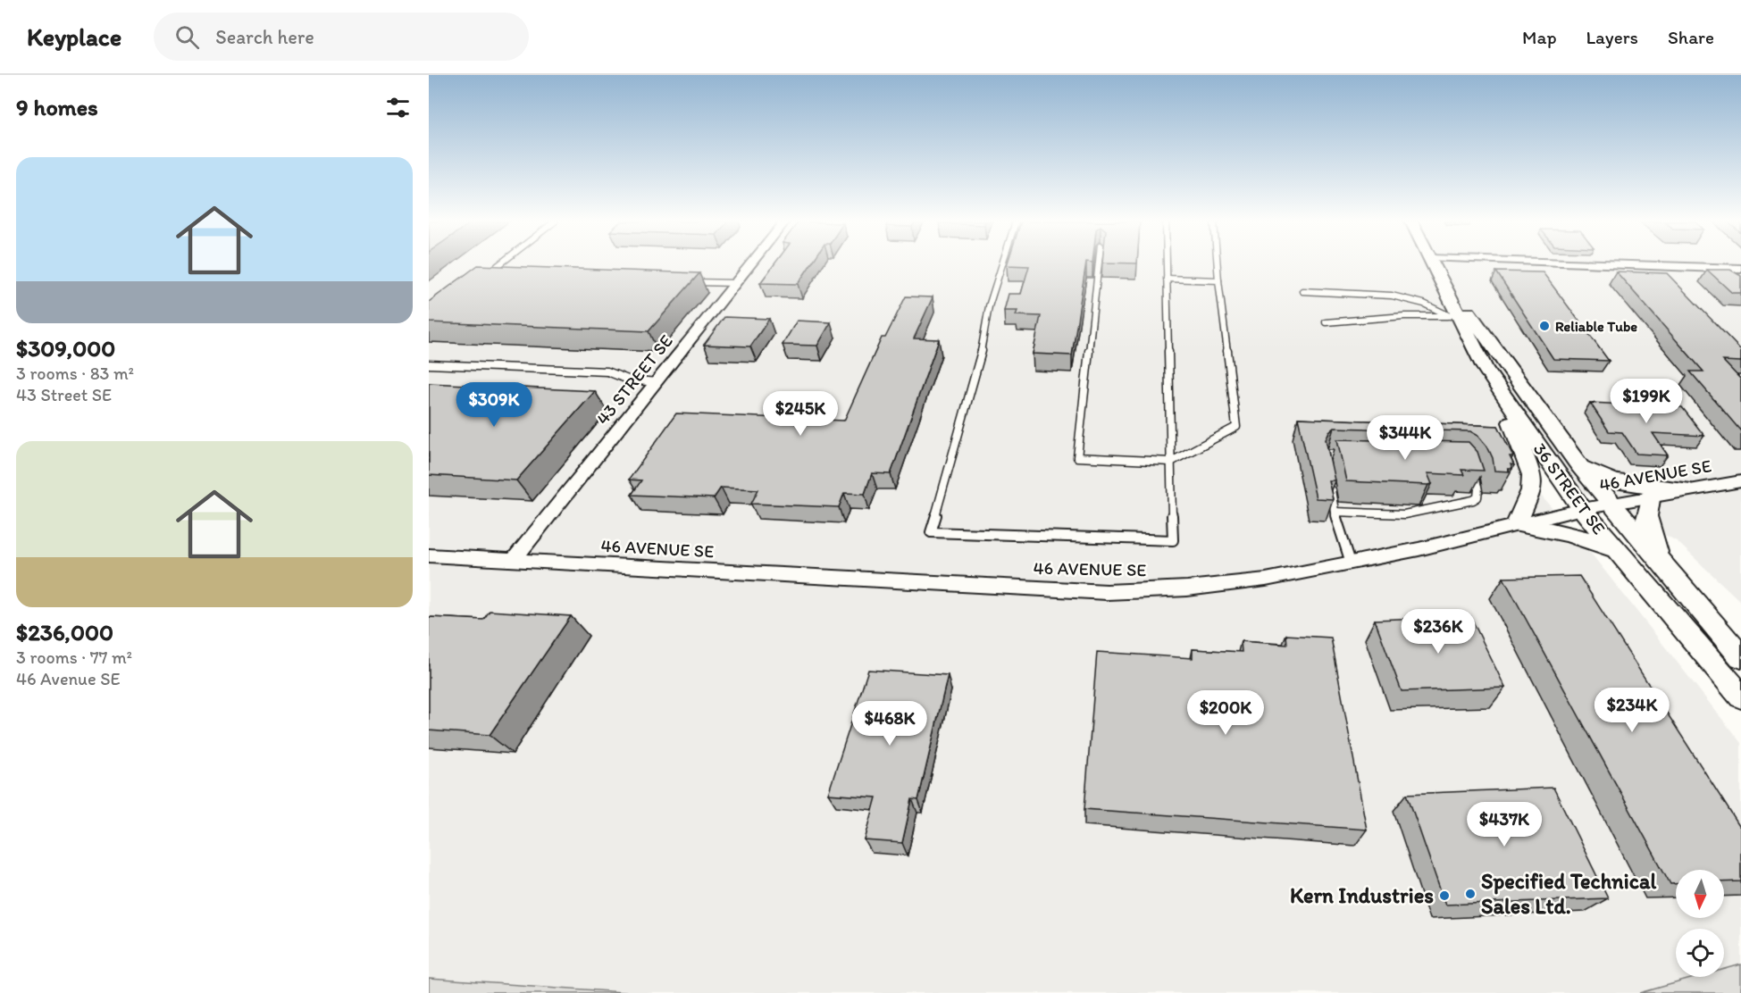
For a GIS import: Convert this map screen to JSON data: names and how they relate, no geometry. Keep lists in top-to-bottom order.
{
  "streets": {
    "street": ["43 STREET SE", "46 AVENUE SE", "36 STREET SE"]
  },
  "crossings": [
    ["43 STREET SE", "46 AVENUE SE"],
    ["46 AVENUE SE", "36 STREET SE"]
  ],
  "places": ["Reliable Tube", "Specified Technical Sales Ltd.", "Kern Industries"],
  "north": "bottom",
  "page": {
    "header": "Keyplace",
    "search": "Search here",
    "nav": ["Map", "Layers", "Share"],
    "heading": "9 homes",
    "list": [
      {
        "name": "$309,000",
        "note": "3 rooms · 83 m² · 43 Street SE"
      },
      {
        "name": "$236,000",
        "note": "3 rooms · 77 m² · 46 Avenue SE"
      }
    ],
    "price": [
      "$199K",
      "$309K",
      "$245K",
      "$344K",
      "$236K",
      "$234K",
      "$200K",
      "$468K",
      "$437K"
    ]
  }
}
